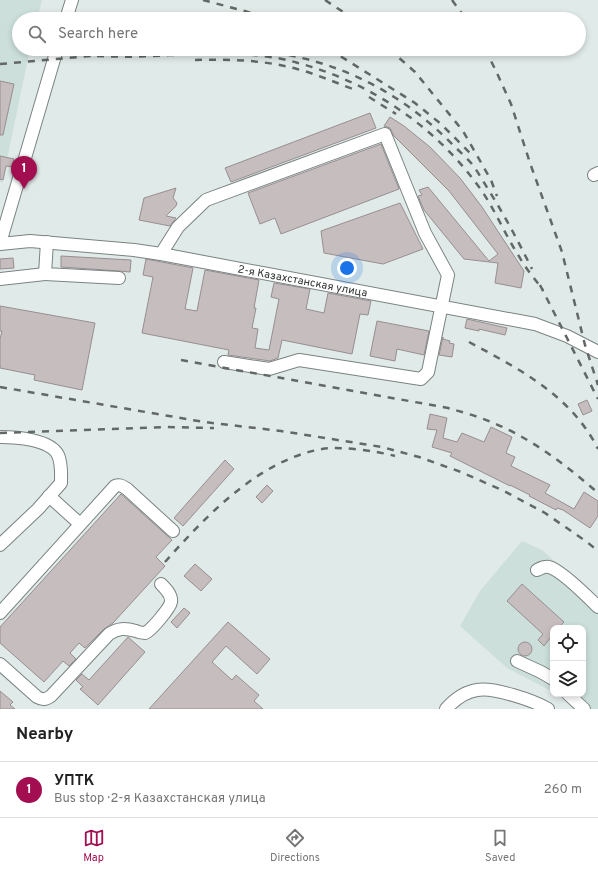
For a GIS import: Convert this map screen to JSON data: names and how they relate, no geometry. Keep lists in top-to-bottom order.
{
  "streets": {
    "street": ["2-я Казахстанская улица"]
  },
  "page": {
    "search": "Search here",
    "pins": "1",
    "heading": "Nearby",
    "list": [
      {
        "mark": "1",
        "name": "УПТК",
        "note": "Bus stop · 2-я Казахстанская улица",
        "value": "260 m"
      }
    ],
    "nav": ["Map", "Directions", "Saved"]
  }
}
